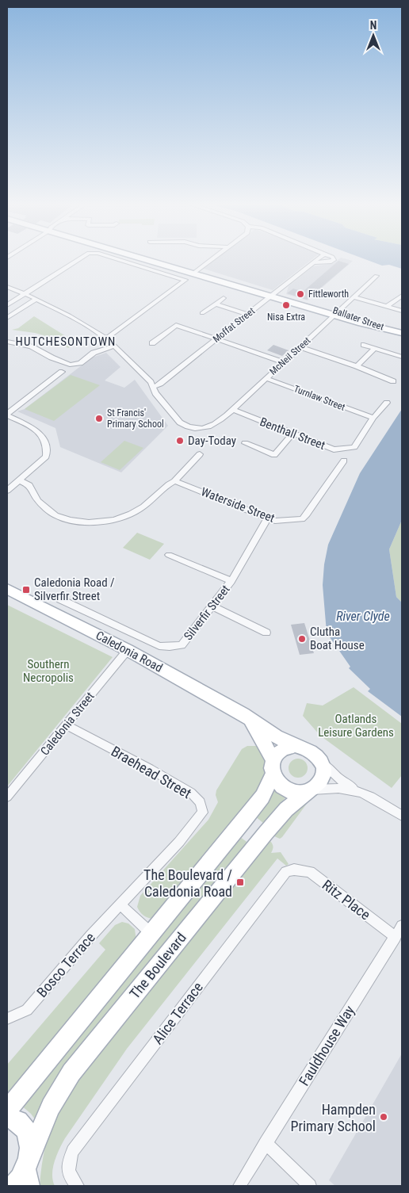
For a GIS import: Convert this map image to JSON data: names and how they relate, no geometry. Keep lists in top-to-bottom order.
{
  "streets": {
    "main road": ["Ballater Street", "Caledonia Road", "The Boulevard"],
    "street": [
      "Moffat Street",
      "McNeil Street",
      "Turnlaw Street",
      "Benthall Street",
      "Waterside Street",
      "Silverfir Street",
      "Caledonia Street",
      "Braehead Street",
      "Ritz Place",
      "Bosco Terrace",
      "Alice Terrace",
      "Fauldhouse Way"
    ]
  },
  "crossings": [
    ["Ballater Street", "Moffat Street"],
    ["Ballater Street", "McNeil Street"],
    ["Moffat Street", "McNeil Street"],
    ["McNeil Street", "Turnlaw Street"],
    ["McNeil Street", "Benthall Street"],
    ["Turnlaw Street", "Benthall Street"],
    ["Waterside Street", "Silverfir Street"],
    ["Caledonia Road", "Caledonia Street"],
    ["Caledonia Road", "The Boulevard"],
    ["Caledonia Street", "Braehead Street"],
    ["Braehead Street", "Bosco Terrace"],
    ["Ritz Place", "Alice Terrace"],
    ["Ritz Place", "Fauldhouse Way"]
  ],
  "districts": ["HUTCHESONTOWN"],
  "water": ["River Clyde"],
  "parks": ["Southern Necropolis", "Oatlands Leisure Gardens"],
  "places": {
    "other": [
      "Fittleworth",
      "Nisa Extra",
      "St Francis' Primary School",
      "Day-Today",
      "Clutha Boat House",
      "Hampden Primary School"
    ],
    "transit": ["Caledonia Road / Silverfir Street", "The Boulevard / Caledonia Road"]
  },
  "north": "top"
}
